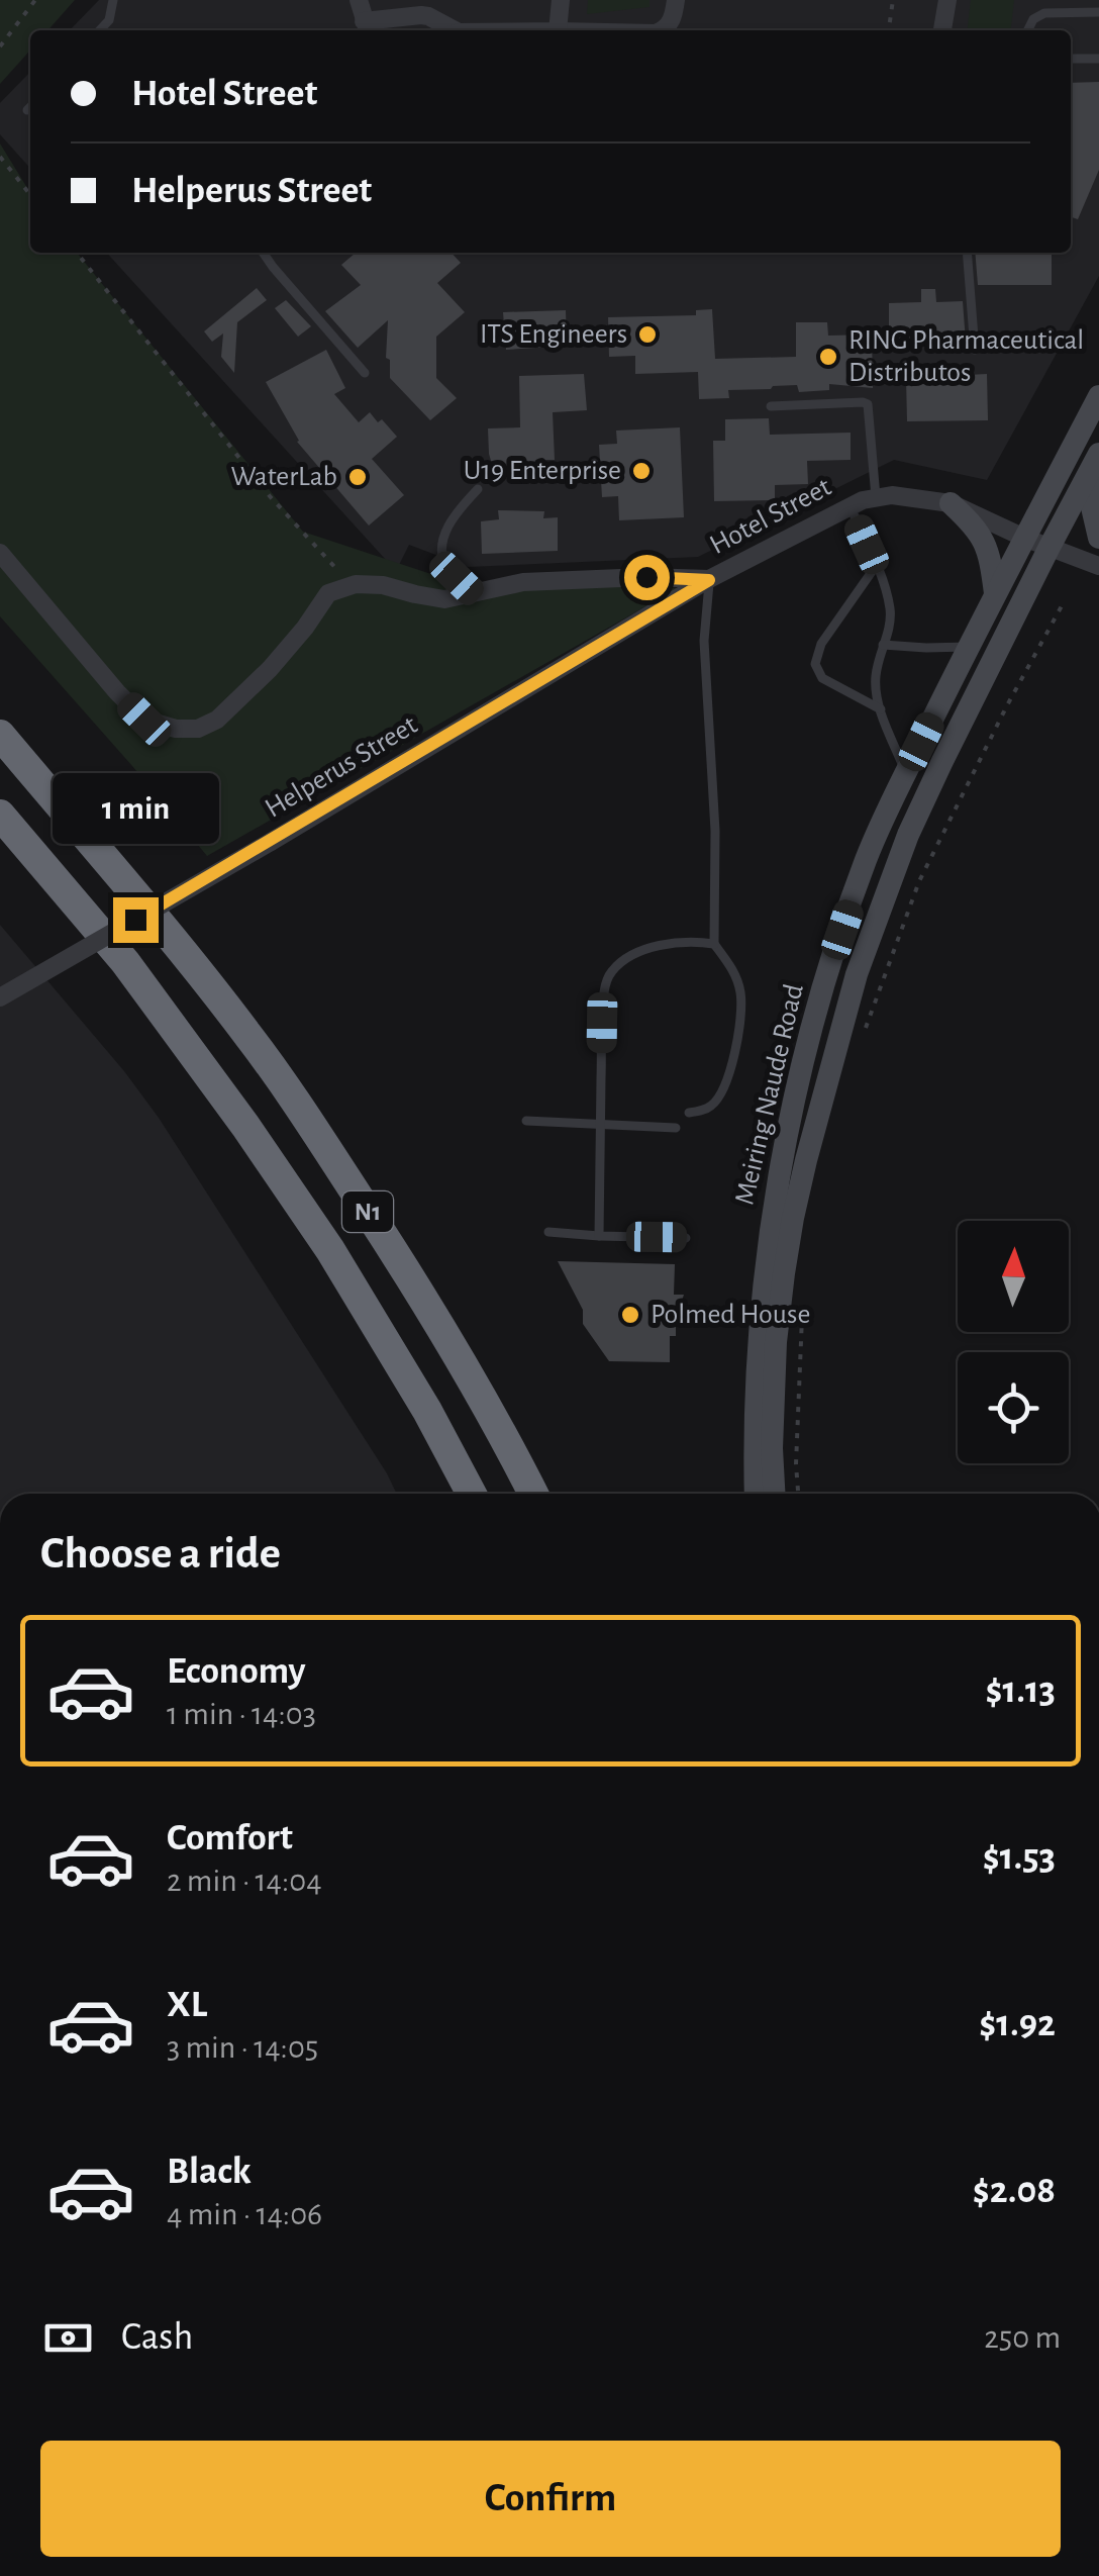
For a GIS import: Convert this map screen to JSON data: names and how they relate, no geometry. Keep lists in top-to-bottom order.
{
  "streets": {
    "highway": ["N1"],
    "street": ["Hotel Street", "Helperus Street", "Meiring Naude Road"]
  },
  "crossings": [
    ["Hotel Street", "Helperus Street"],
    ["Hotel Street", "Meiring Naude Road"]
  ],
  "places": [
    "ITS Engineers",
    "RING Pharmaceutical Distributos",
    "U19 Enterprise",
    "WaterLab",
    "Polmed House"
  ],
  "north": "top",
  "page": {
    "banner": ["Hotel Street", "Helperus Street"],
    "bubble": "1 min",
    "heading": "Choose a ride",
    "list": [
      {
        "name": "Economy",
        "note": "1 min · 14:03",
        "value": "$1.13"
      },
      {
        "name": "Comfort",
        "note": "2 min · 14:04",
        "value": "$1.53"
      },
      {
        "name": "XL",
        "note": "3 min · 14:05",
        "value": "$1.92"
      },
      {
        "name": "Black",
        "note": "4 min · 14:06",
        "value": "$2.08"
      }
    ],
    "pay": ["Cash", "250 m"],
    "buttons": "Confirm"
  }
}
